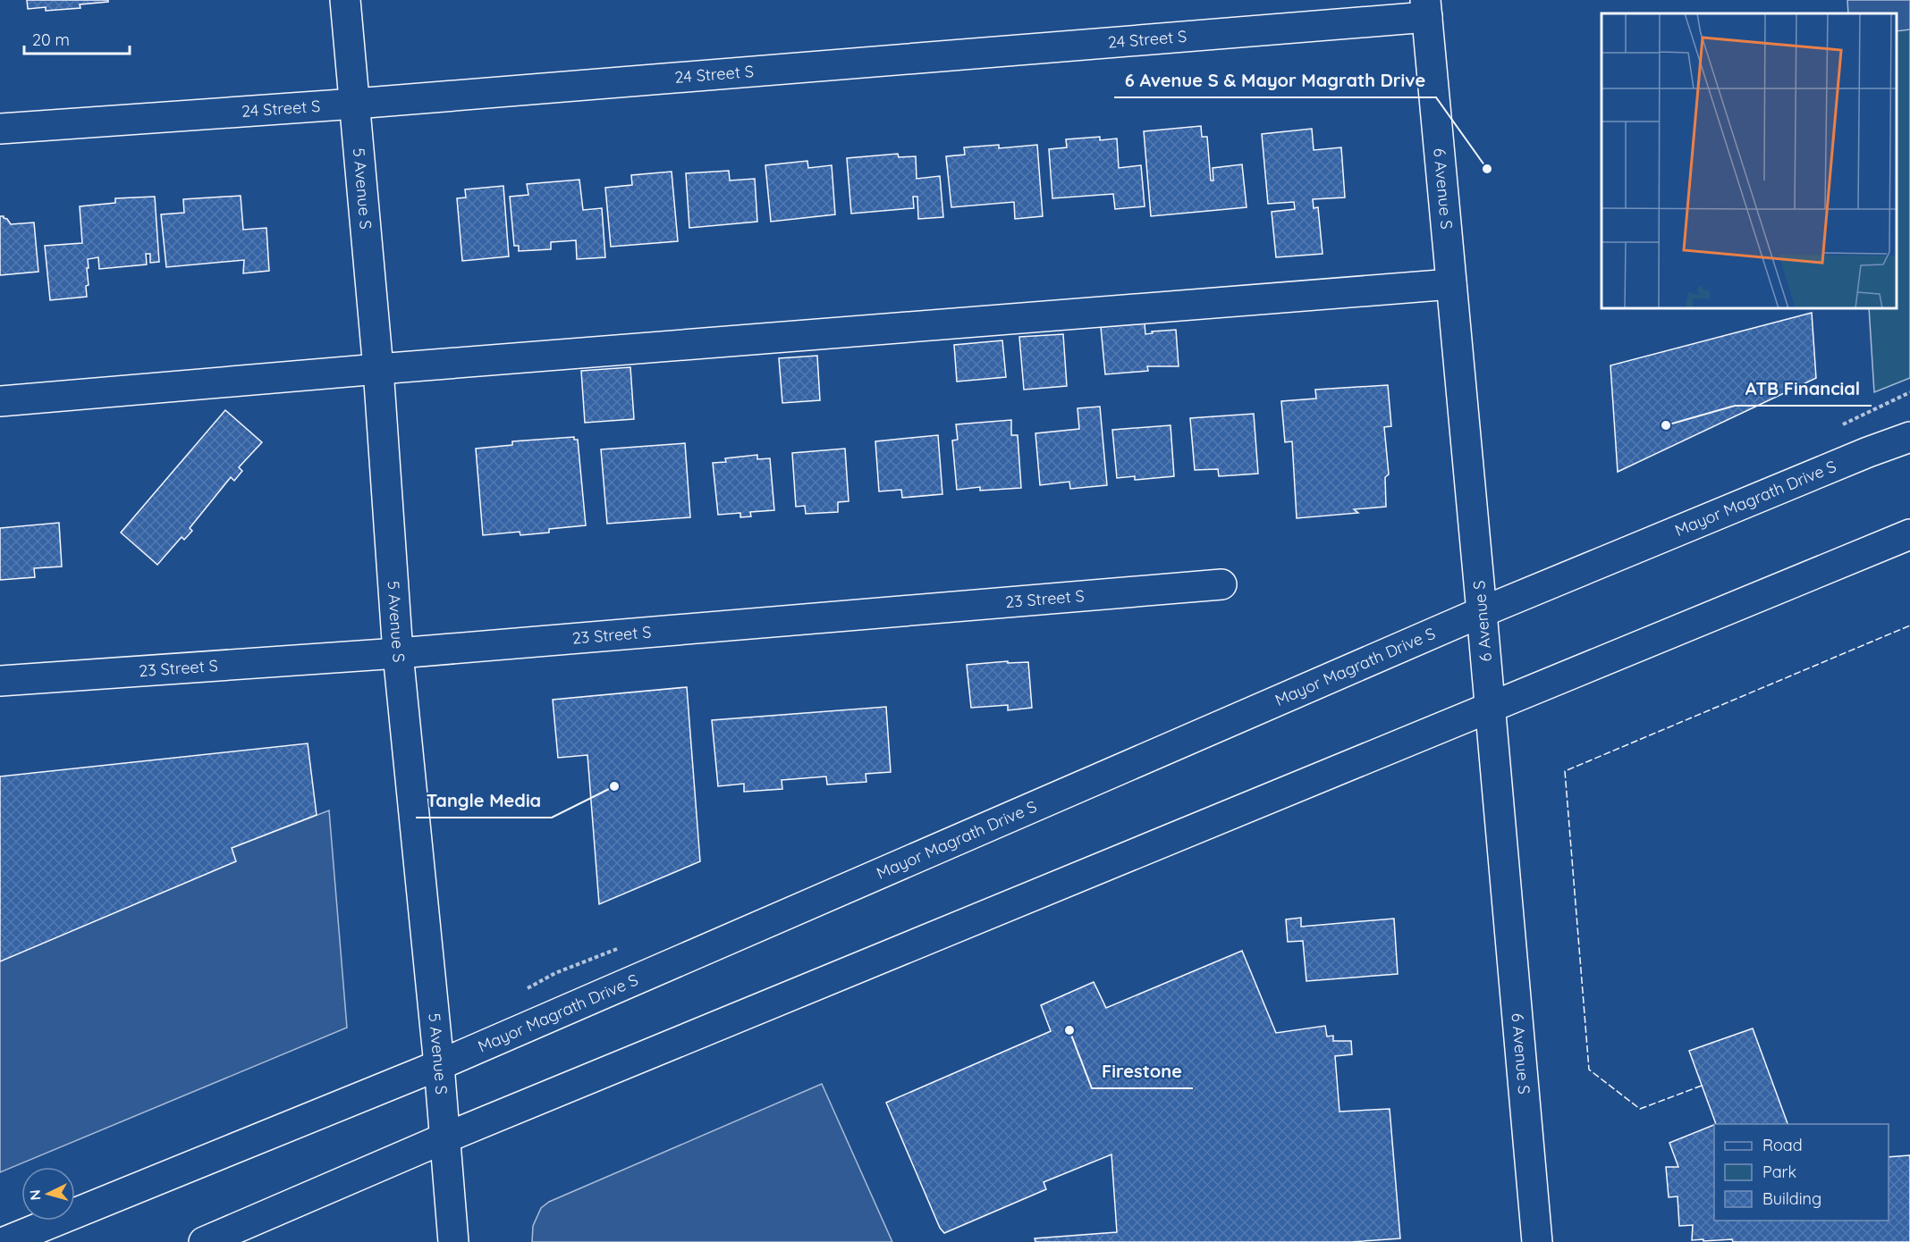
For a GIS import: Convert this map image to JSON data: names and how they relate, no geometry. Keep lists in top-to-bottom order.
{
  "streets": {
    "main road": [
      "24 Street S",
      "5 Avenue S",
      "6 Avenue S",
      "Mayor Magrath Drive S",
      "23 Street S"
    ]
  },
  "crossings": [
    ["24 Street S", "5 Avenue S"],
    ["24 Street S", "6 Avenue S"],
    ["5 Avenue S", "Mayor Magrath Drive S"],
    ["5 Avenue S", "23 Street S"],
    ["6 Avenue S", "Mayor Magrath Drive S"]
  ],
  "places": [
    "6 Avenue S & Mayor Magrath Drive",
    "ATB Financial",
    "Tangle Media",
    "Firestone"
  ],
  "legend": ["Road", "Park", "Building"],
  "scale_bar": "20 m",
  "north": "left"
}
